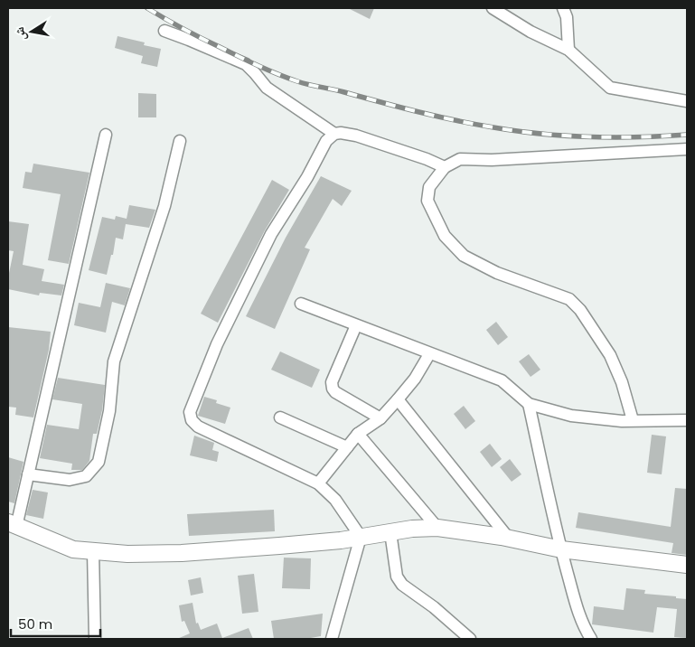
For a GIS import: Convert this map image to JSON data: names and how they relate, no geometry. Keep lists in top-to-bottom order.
{
  "scale_bar": "50 m",
  "north": "left"
}
